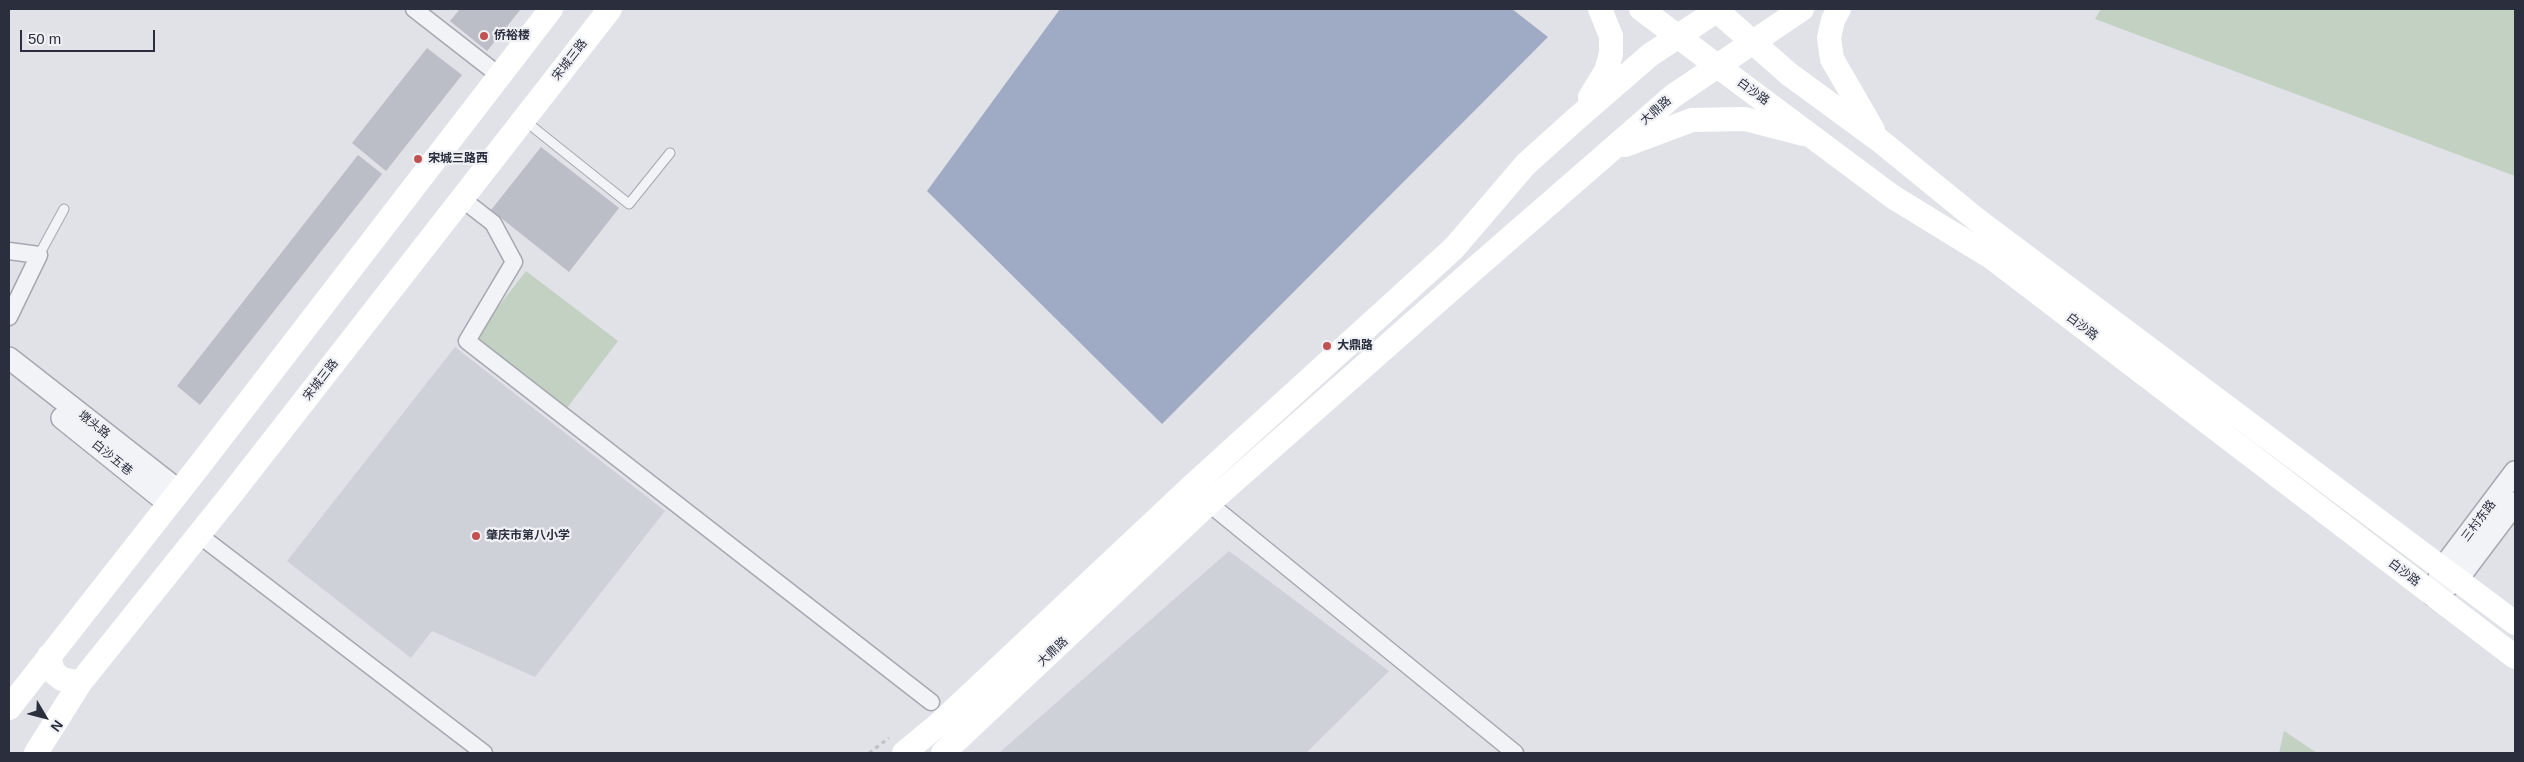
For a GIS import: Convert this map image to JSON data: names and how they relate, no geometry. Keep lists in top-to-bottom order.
{
  "streets": {
    "main road": ["宋城三路", "白沙路", "大鼎路"],
    "street": ["墩头路", "白沙五巷", "三村东路"]
  },
  "crossings": [
    ["白沙路", "大鼎路"],
    ["白沙路", "三村东路"],
    ["墩头路", "白沙五巷"]
  ],
  "places": [
    "侨裕楼",
    "宋城三路西",
    "大鼎路",
    "肇庆市第八小学"
  ],
  "scale_bar": "50 m",
  "north": "bottom right"
}
